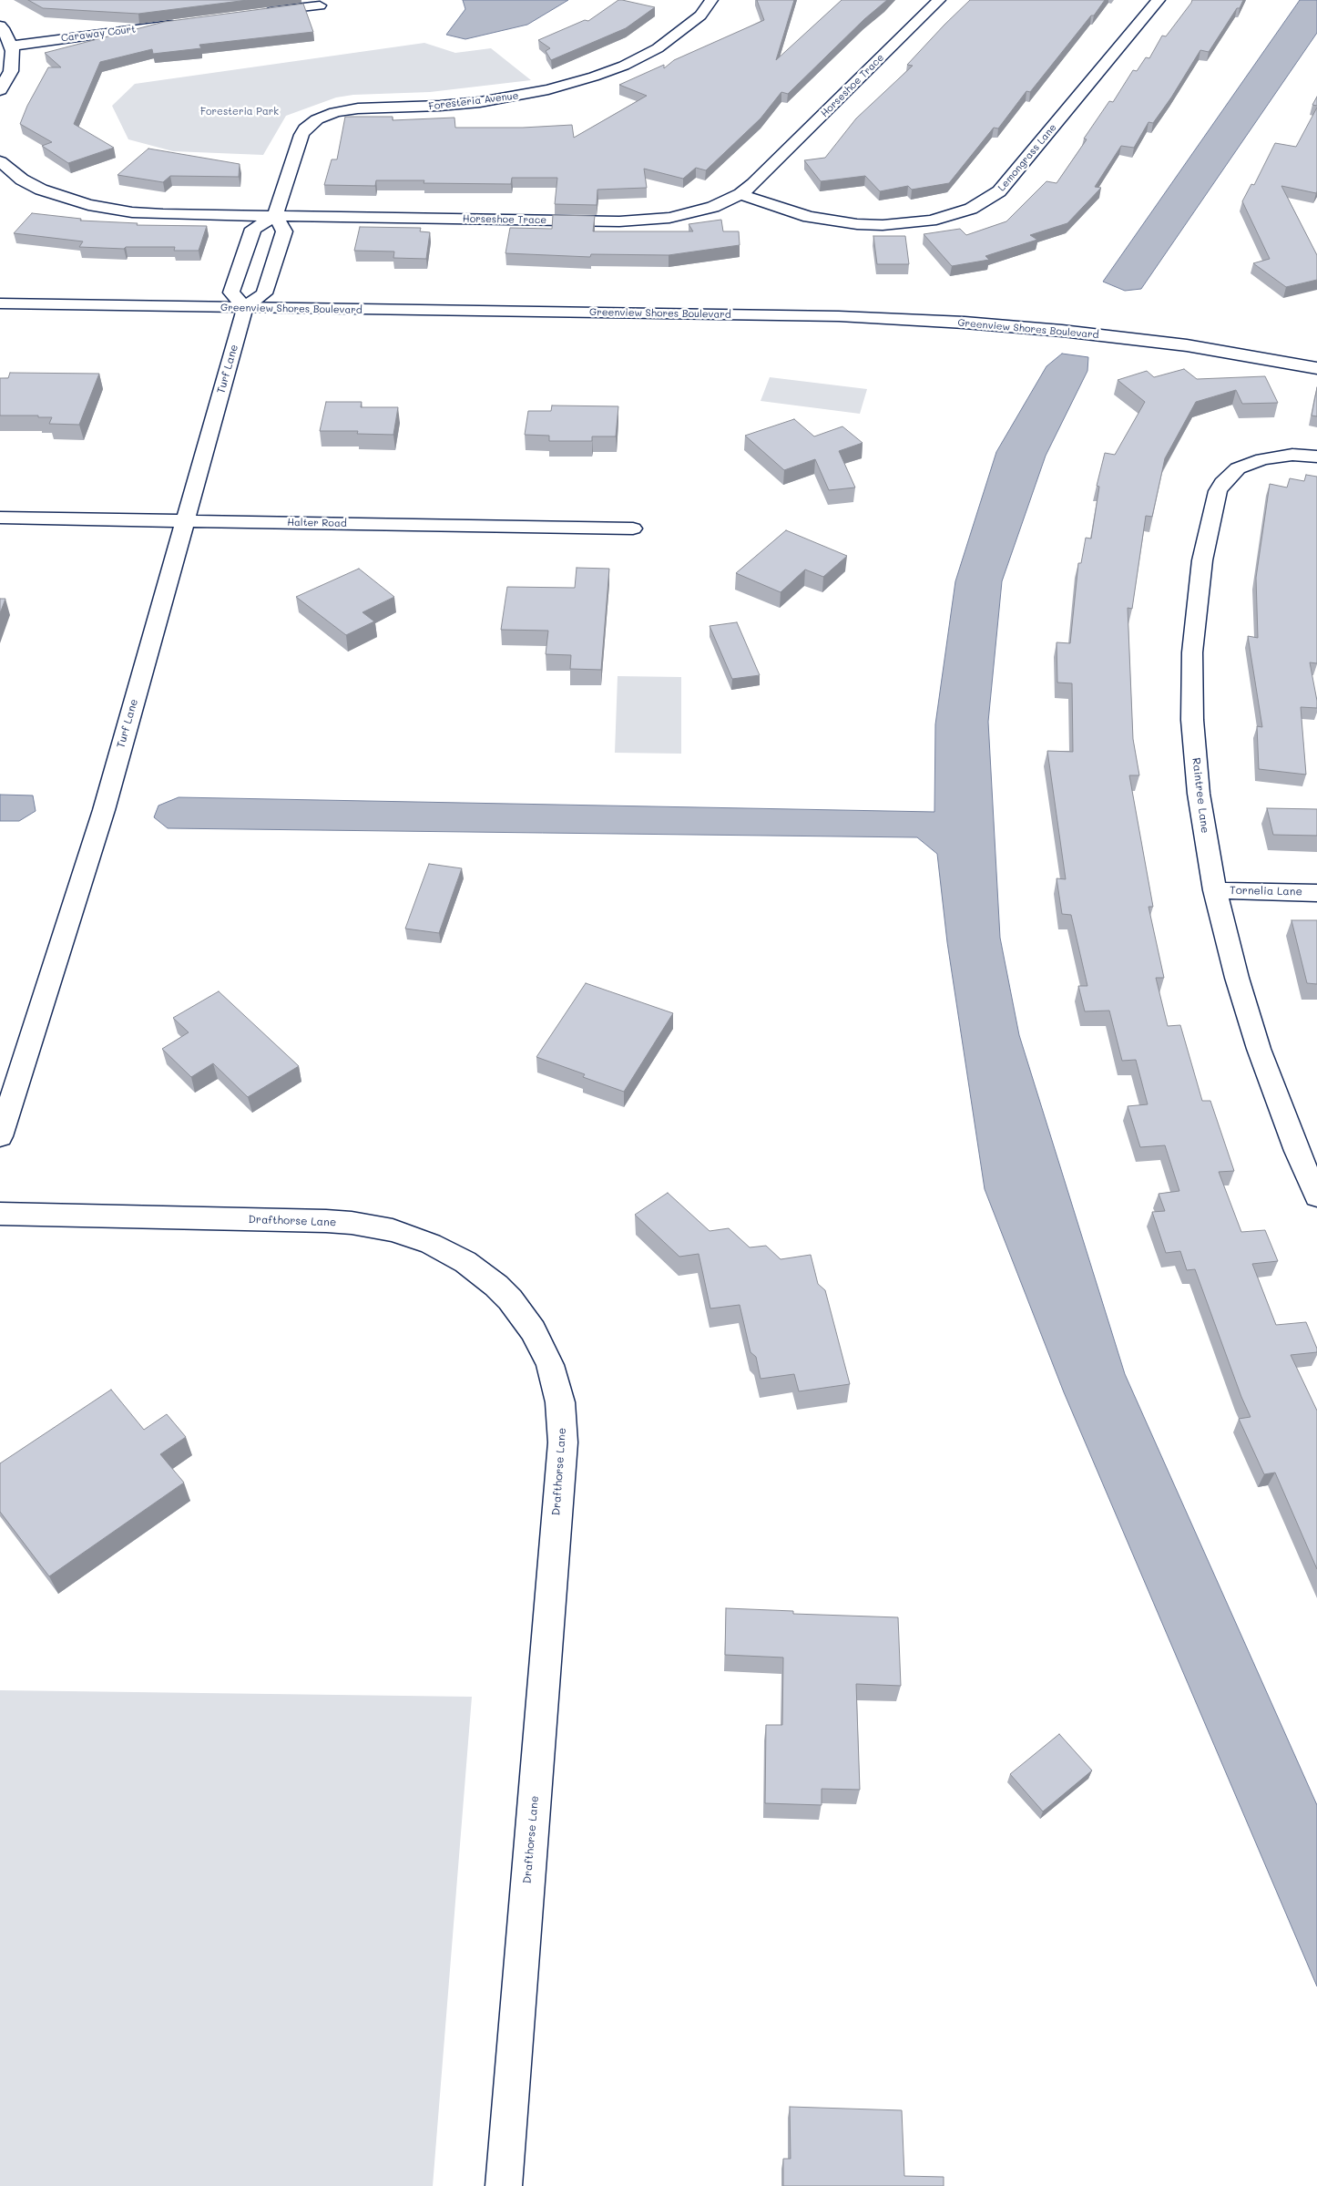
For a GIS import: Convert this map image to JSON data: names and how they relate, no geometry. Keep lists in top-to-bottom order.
{
  "streets": {
    "street": [
      "Caraway Court",
      "Horseshoe Trace",
      "Foresteria Avenue",
      "Lemongrass Lane",
      "Greenview Shores Boulevard",
      "Turf Lane",
      "Halter Road",
      "Raintree Lane",
      "Tornelia Lane",
      "Drafthorse Lane"
    ]
  },
  "crossings": [
    ["Horseshoe Trace", "Foresteria Avenue"],
    ["Horseshoe Trace", "Lemongrass Lane"],
    ["Greenview Shores Boulevard", "Turf Lane"],
    ["Turf Lane", "Halter Road"],
    ["Raintree Lane", "Tornelia Lane"]
  ],
  "parks": ["Foresteria Park"]
}
